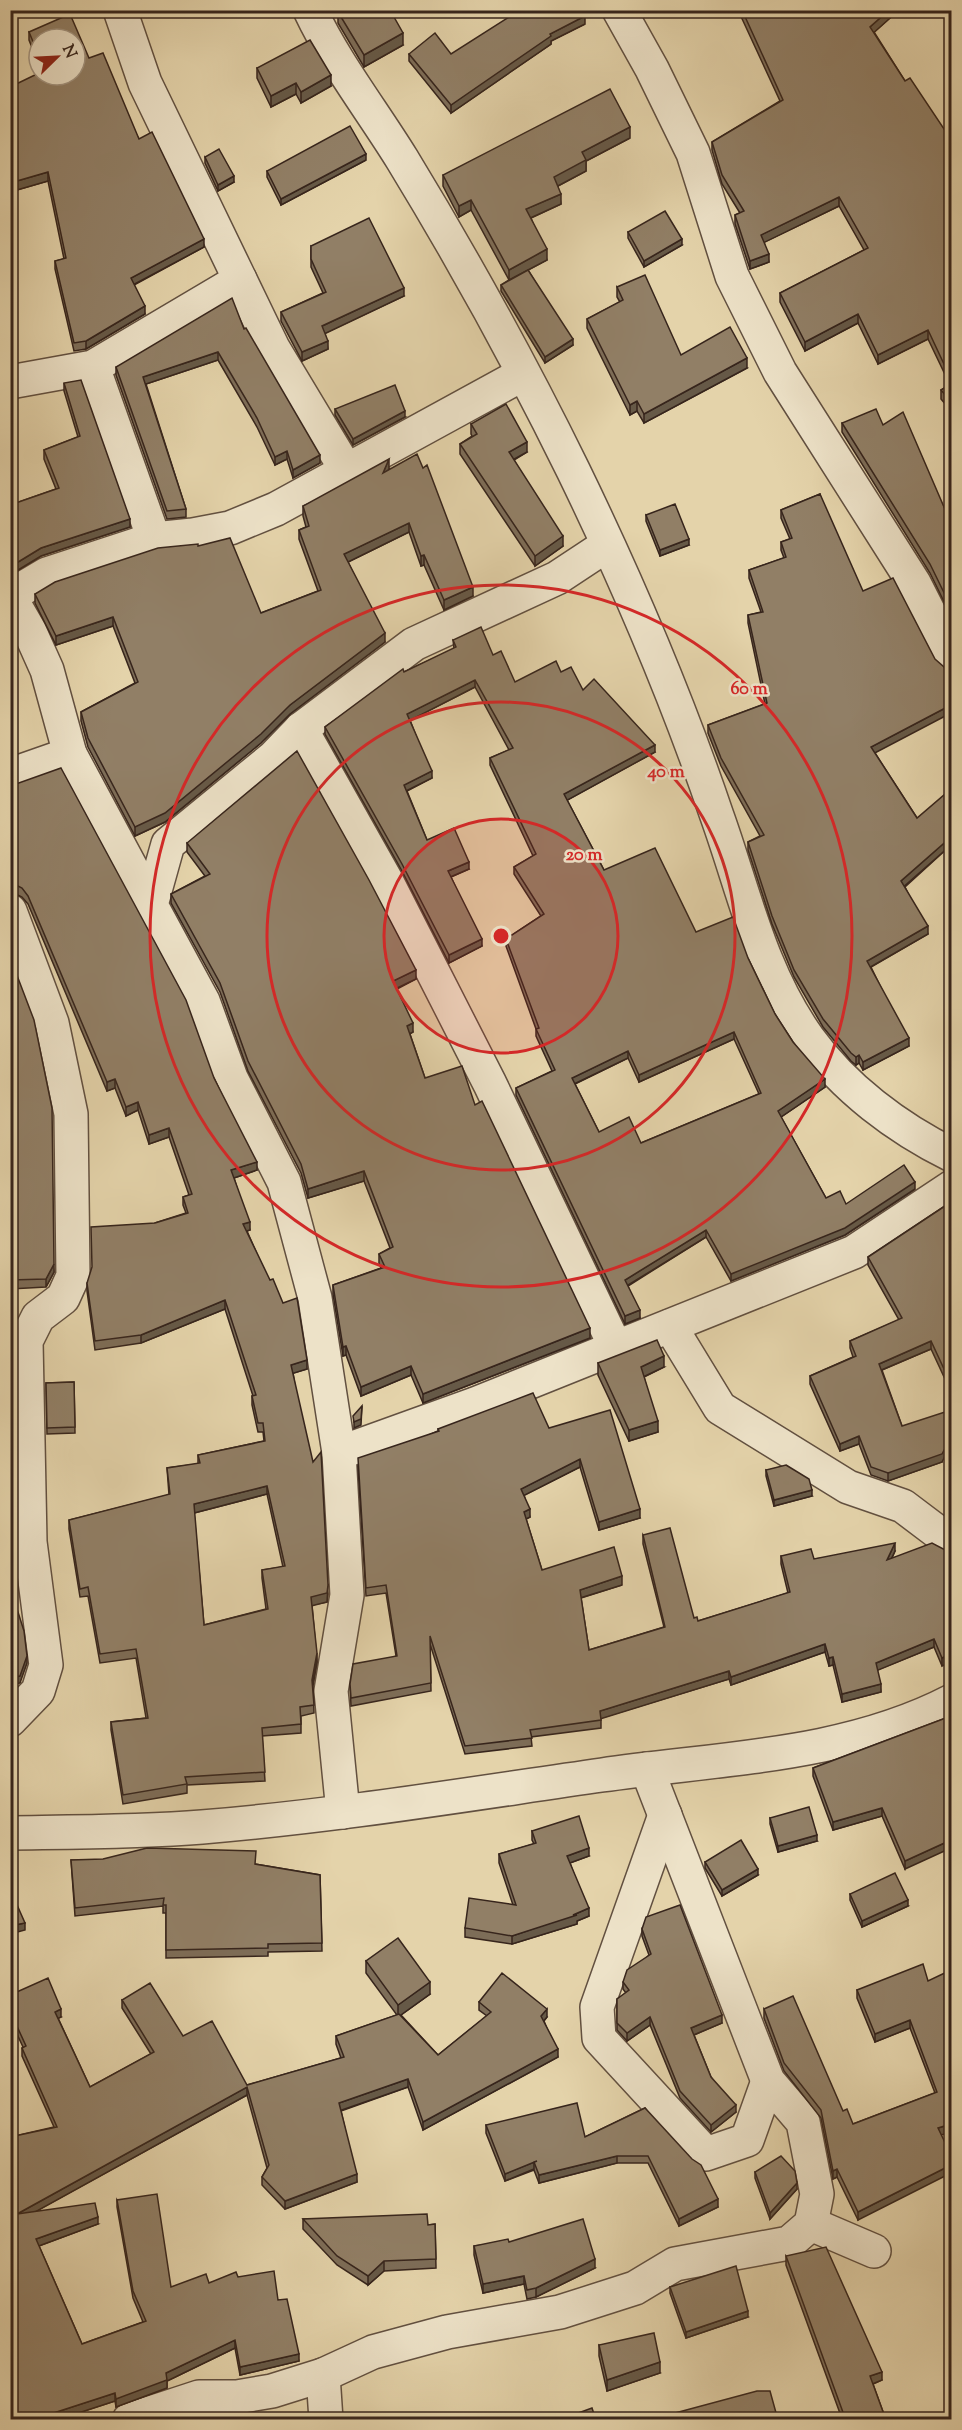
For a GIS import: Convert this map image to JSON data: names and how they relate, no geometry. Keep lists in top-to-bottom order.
{
  "north": "top right",
  "rings": ["60 m", "40 m", "20 m"]
}
